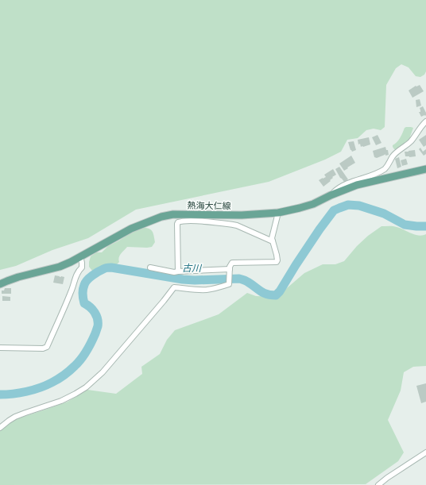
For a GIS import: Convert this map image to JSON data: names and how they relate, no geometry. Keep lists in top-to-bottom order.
{
  "streets": {
    "main road": ["熱海大仁線"]
  },
  "water": ["古川"]
}
